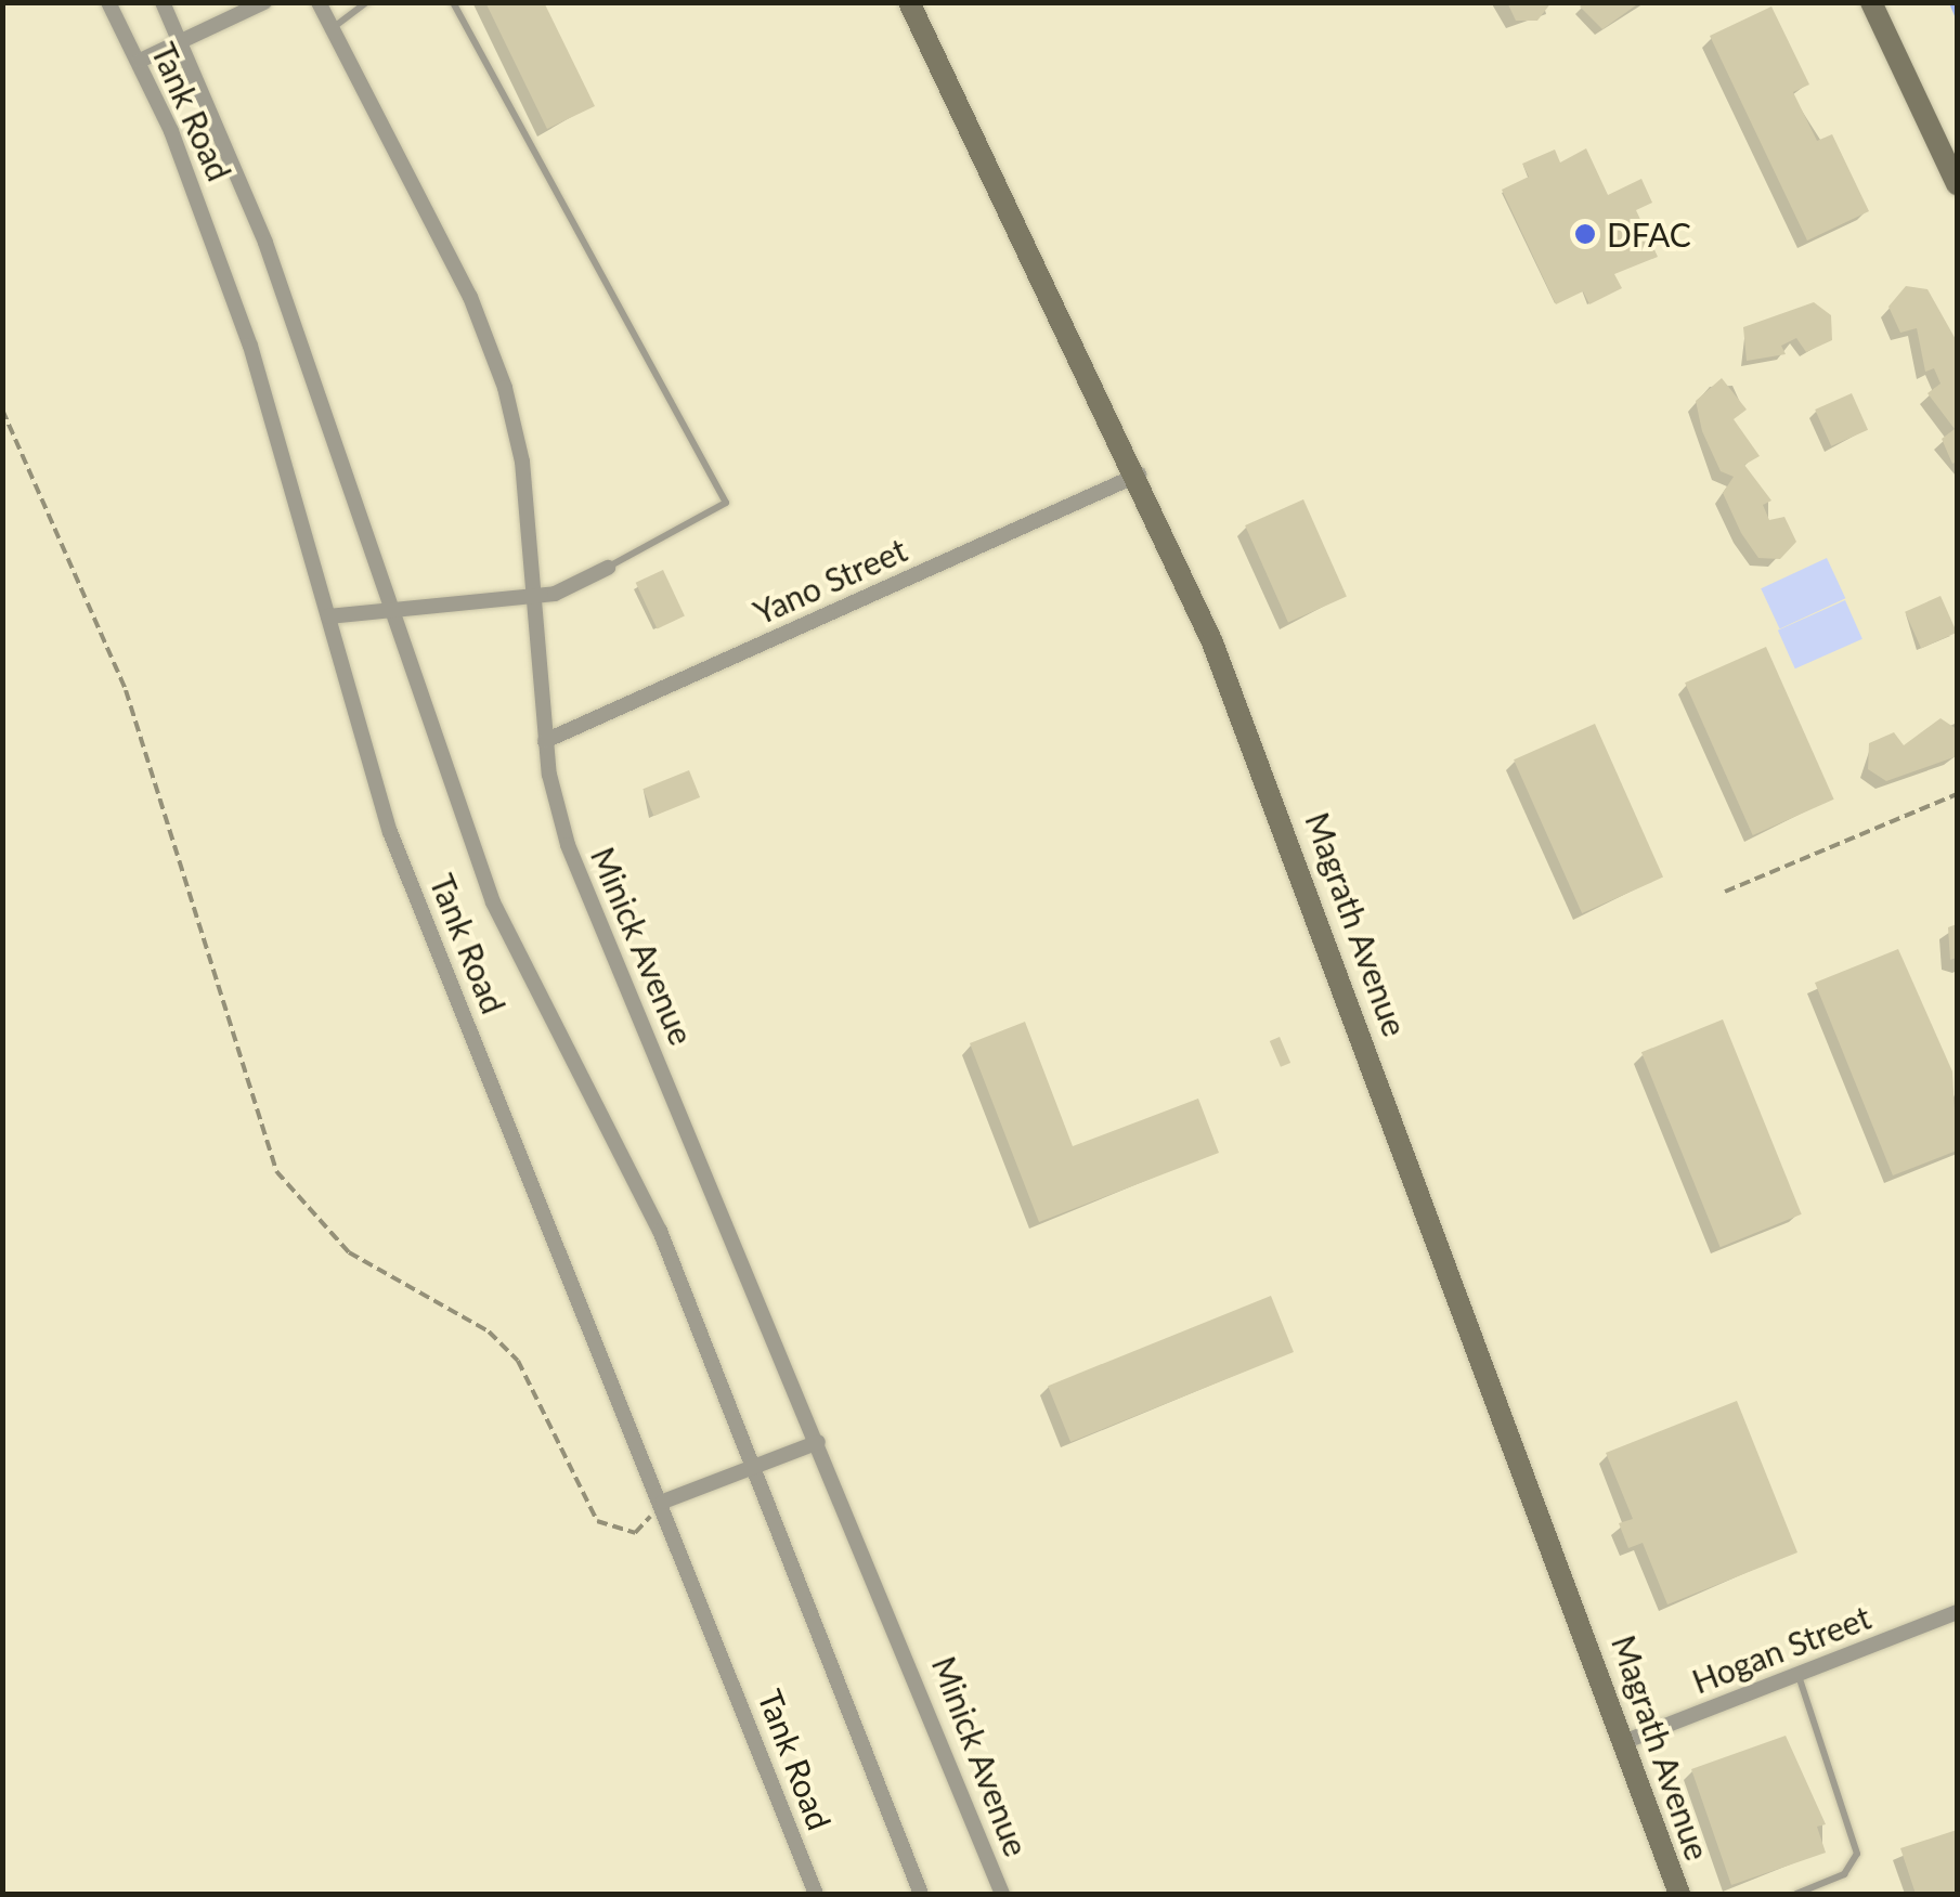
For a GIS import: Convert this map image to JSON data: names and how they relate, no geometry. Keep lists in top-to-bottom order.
{
  "streets": {
    "main road": ["Magrath Avenue"],
    "street": [
      "Tank Road",
      "Yano Street",
      "Minick Avenue",
      "Hogan Street"
    ]
  },
  "crossings": [
    ["Yano Street", "Magrath Avenue"],
    ["Yano Street", "Minick Avenue"],
    ["Magrath Avenue", "Hogan Street"]
  ],
  "places": ["DFAC"]
}
